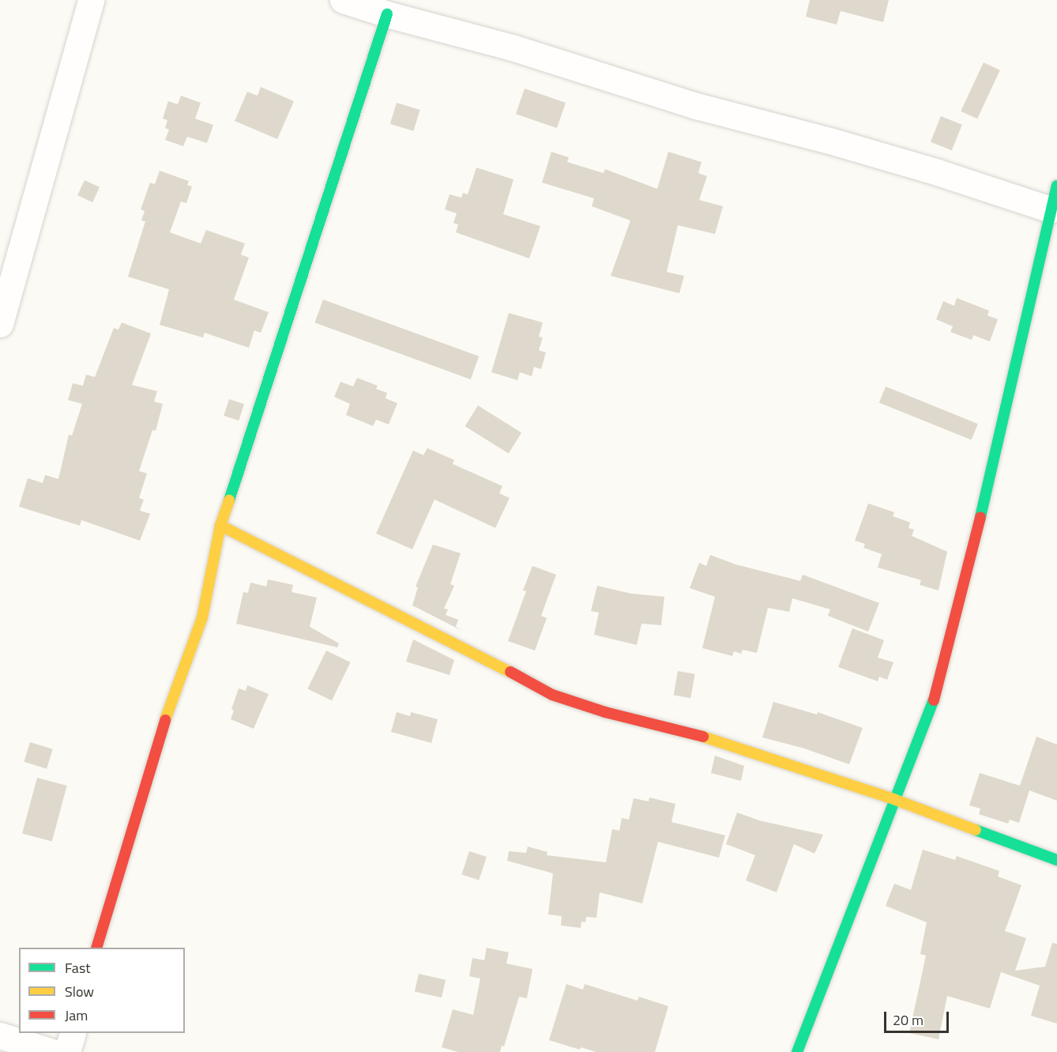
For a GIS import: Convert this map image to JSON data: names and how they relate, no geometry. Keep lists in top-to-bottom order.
{
  "legend": ["Fast", "Slow", "Jam"],
  "scale_bar": "20 m"
}
